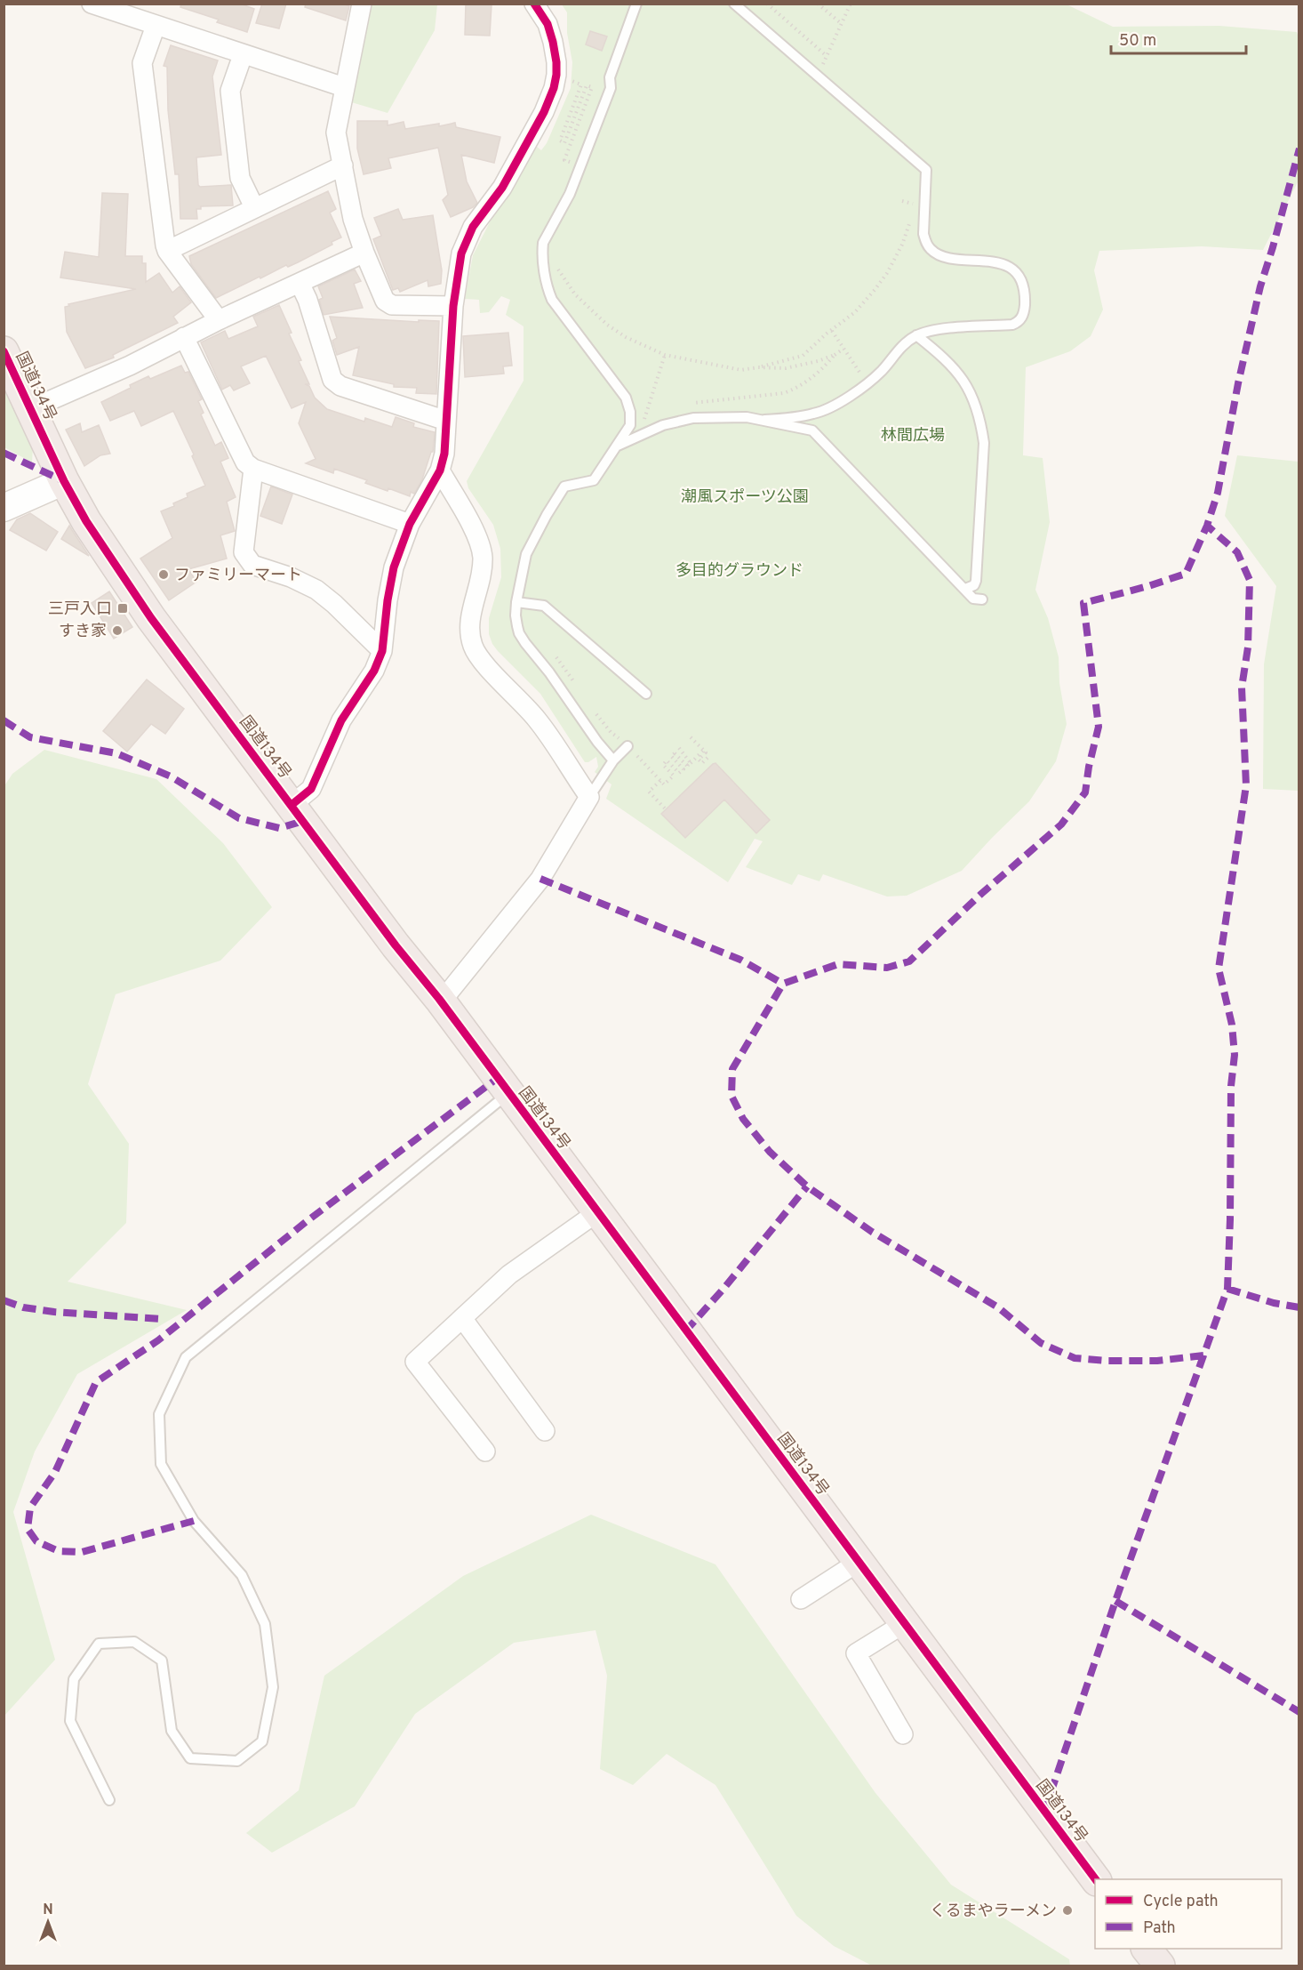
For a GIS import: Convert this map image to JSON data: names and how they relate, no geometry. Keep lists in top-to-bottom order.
{
  "streets": {
    "highway": ["国道134号"]
  },
  "parks": ["林間広場", "潮風スポーツ公園", "多目的グラウンド"],
  "places": {
    "other": ["ファミリーマート", "すき家", "くるまやラーメン"],
    "transit": ["三戸入口"]
  },
  "legend": ["Cycle path", "Path"],
  "scale_bar": "50 m",
  "north": "top"
}
